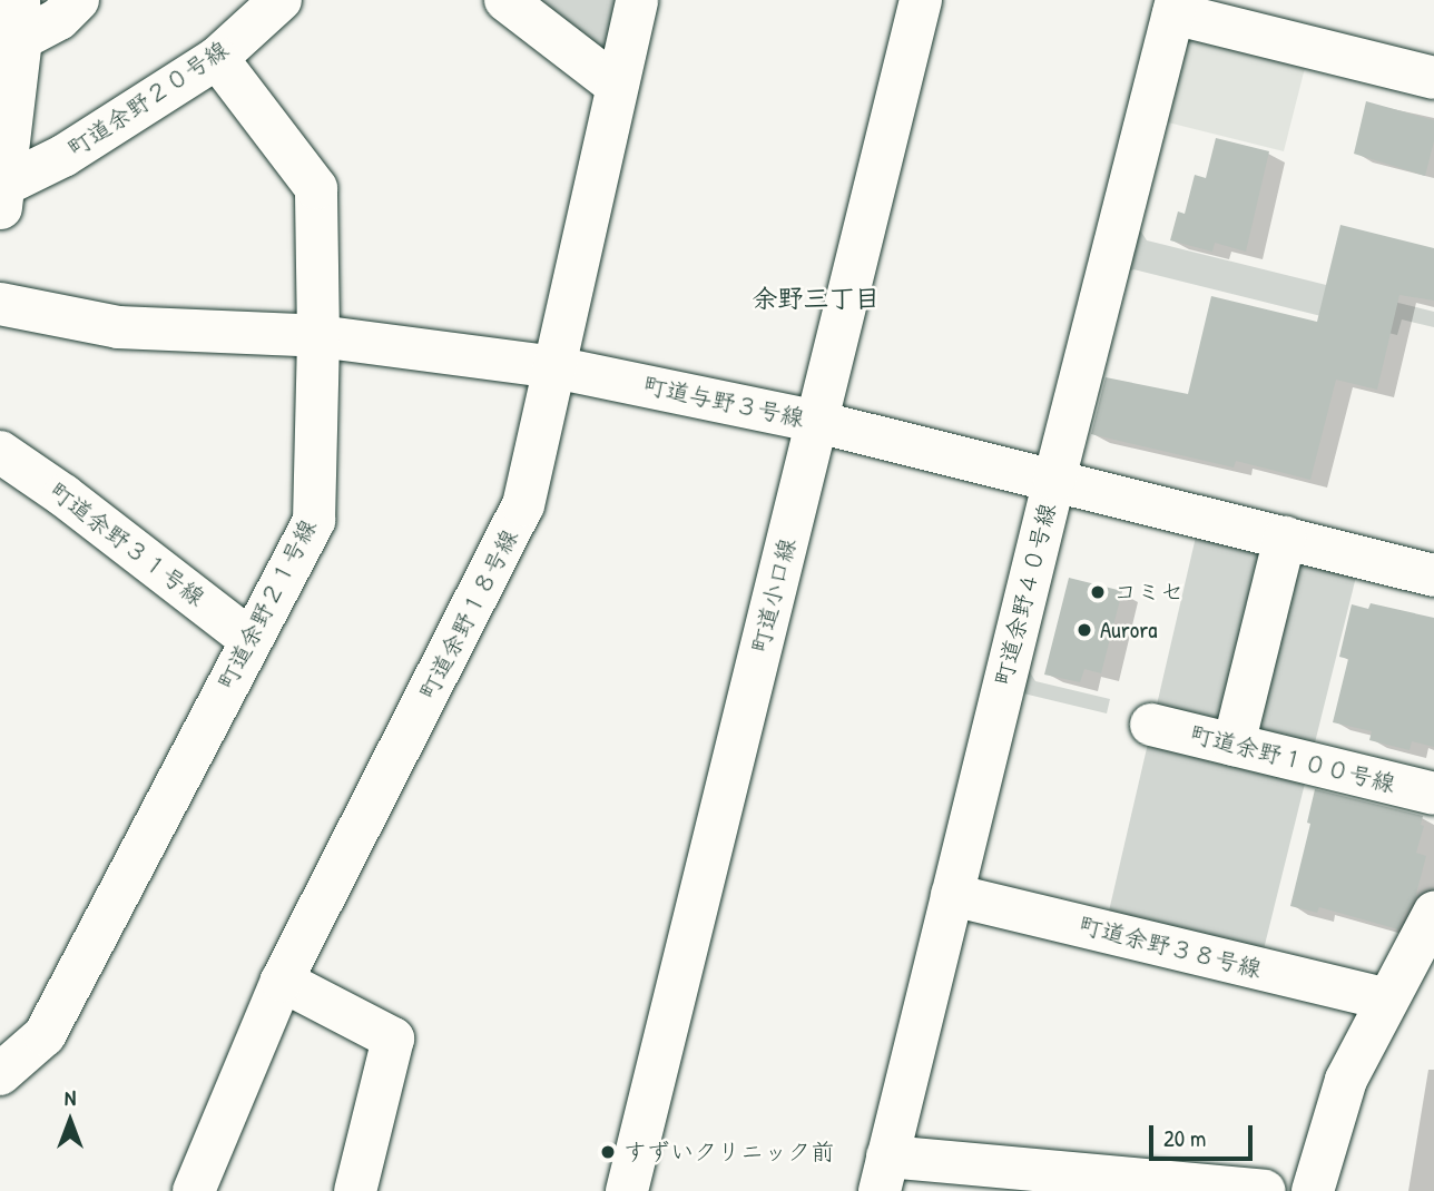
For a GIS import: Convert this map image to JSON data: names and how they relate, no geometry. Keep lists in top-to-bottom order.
{
  "streets": {
    "street": [
      "町道余野２０号線",
      "町道与野３号線",
      "町道余野３１号線",
      "町道余野４０号線",
      "町道小口線",
      "町道余野２１号線",
      "町道余野１８号線",
      "町道余野１００号線",
      "町道余野３８号線"
    ]
  },
  "crossings": [
    ["町道余野２０号線", "町道余野２１号線"],
    ["町道与野３号線", "町道余野４０号線"],
    ["町道与野３号線", "町道小口線"],
    ["町道与野３号線", "町道余野２１号線"],
    ["町道与野３号線", "町道余野１８号線"],
    ["町道余野３１号線", "町道余野２１号線"],
    ["町道余野４０号線", "町道余野３８号線"]
  ],
  "districts": ["余野三丁目"],
  "places": ["コミセ", "Aurora", "すずいクリニック前"],
  "scale_bar": "20 m",
  "north": "top"
}
